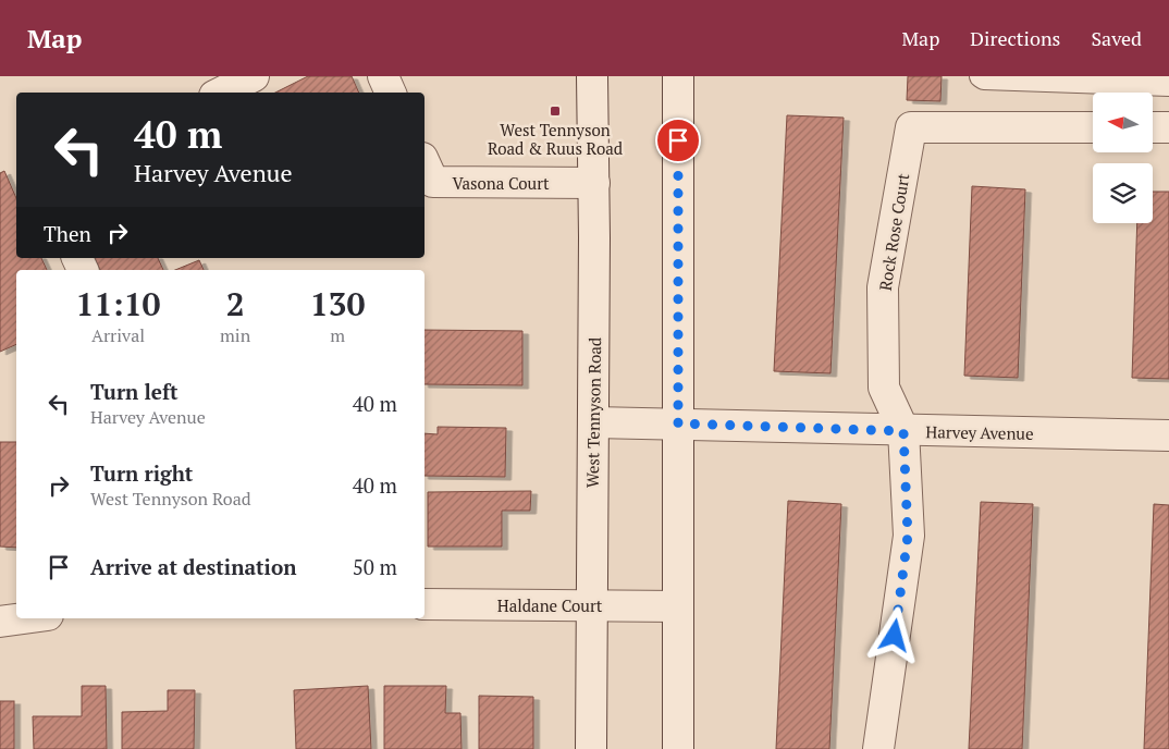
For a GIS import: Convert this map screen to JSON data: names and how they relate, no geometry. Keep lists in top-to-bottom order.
{
  "streets": {
    "street": [
      "Vasona Court",
      "Rock Rose Court",
      "West Tennyson Road",
      "Harvey Avenue",
      "Haldane Court"
    ]
  },
  "crossings": [
    ["Vasona Court", "West Tennyson Road"],
    ["Rock Rose Court", "Harvey Avenue"],
    ["West Tennyson Road", "Harvey Avenue"],
    ["West Tennyson Road", "Haldane Court"]
  ],
  "places": {
    "transit": ["West Tennyson Road & Ruus Road"]
  },
  "north": "left",
  "page": {
    "header": "Map",
    "nav": ["Map", "Directions", "Saved"],
    "turn": ["40 m", "Harvey Avenue"],
    "then": "Then",
    "eta": [
      "11:10",
      "Arrival",
      "2",
      "min",
      "130",
      "m"
    ],
    "list": [
      {
        "name": "Turn left",
        "note": "Harvey Avenue",
        "value": "40 m"
      },
      {
        "name": "Turn right",
        "note": "West Tennyson Road",
        "value": "40 m"
      },
      {
        "name": "Arrive at destination",
        "value": "50 m"
      }
    ]
  }
}
